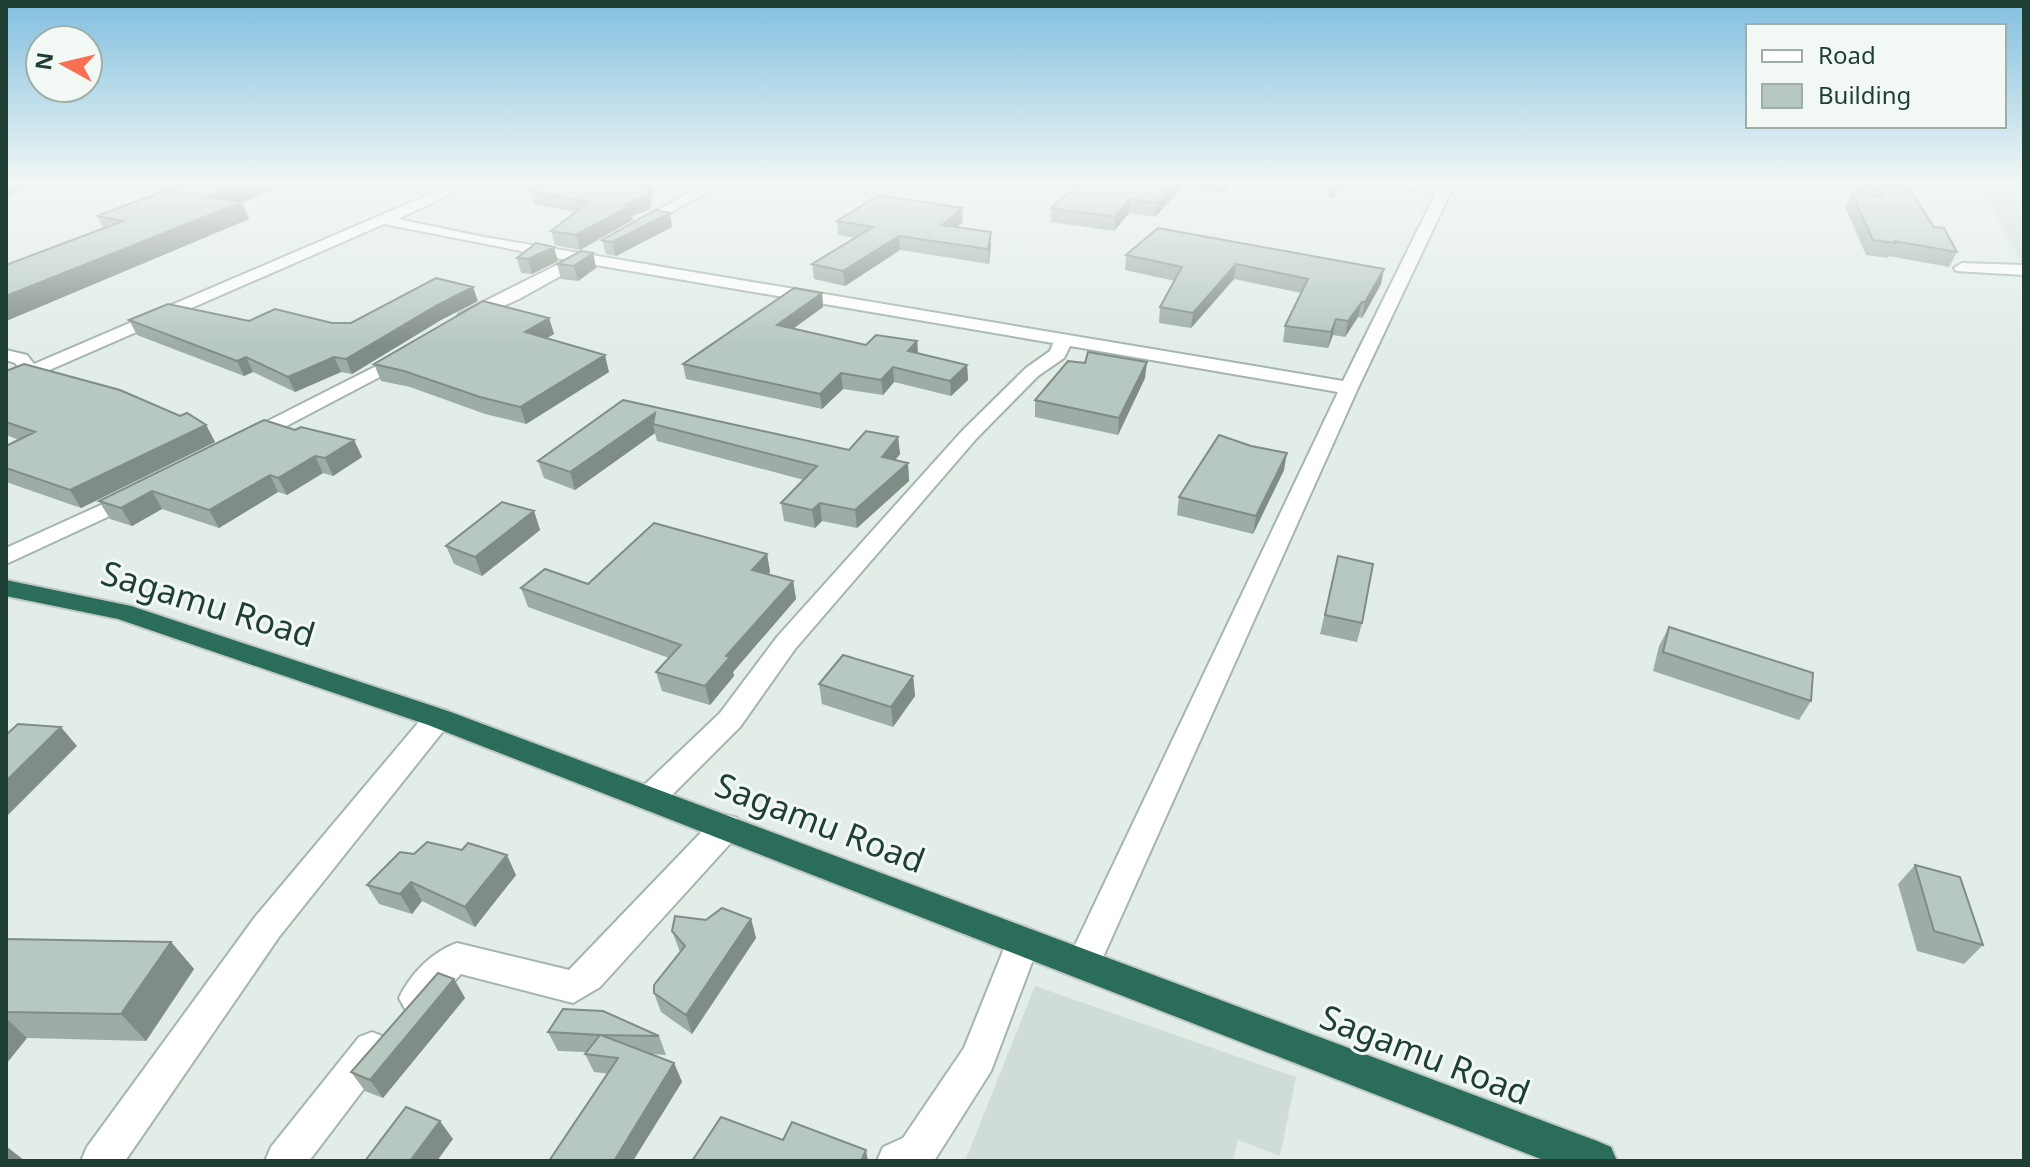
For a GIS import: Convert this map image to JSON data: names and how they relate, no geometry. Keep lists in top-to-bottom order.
{
  "streets": {
    "highway": ["Sagamu Road"]
  },
  "legend": ["Road", "Building"],
  "north": "left"
}
